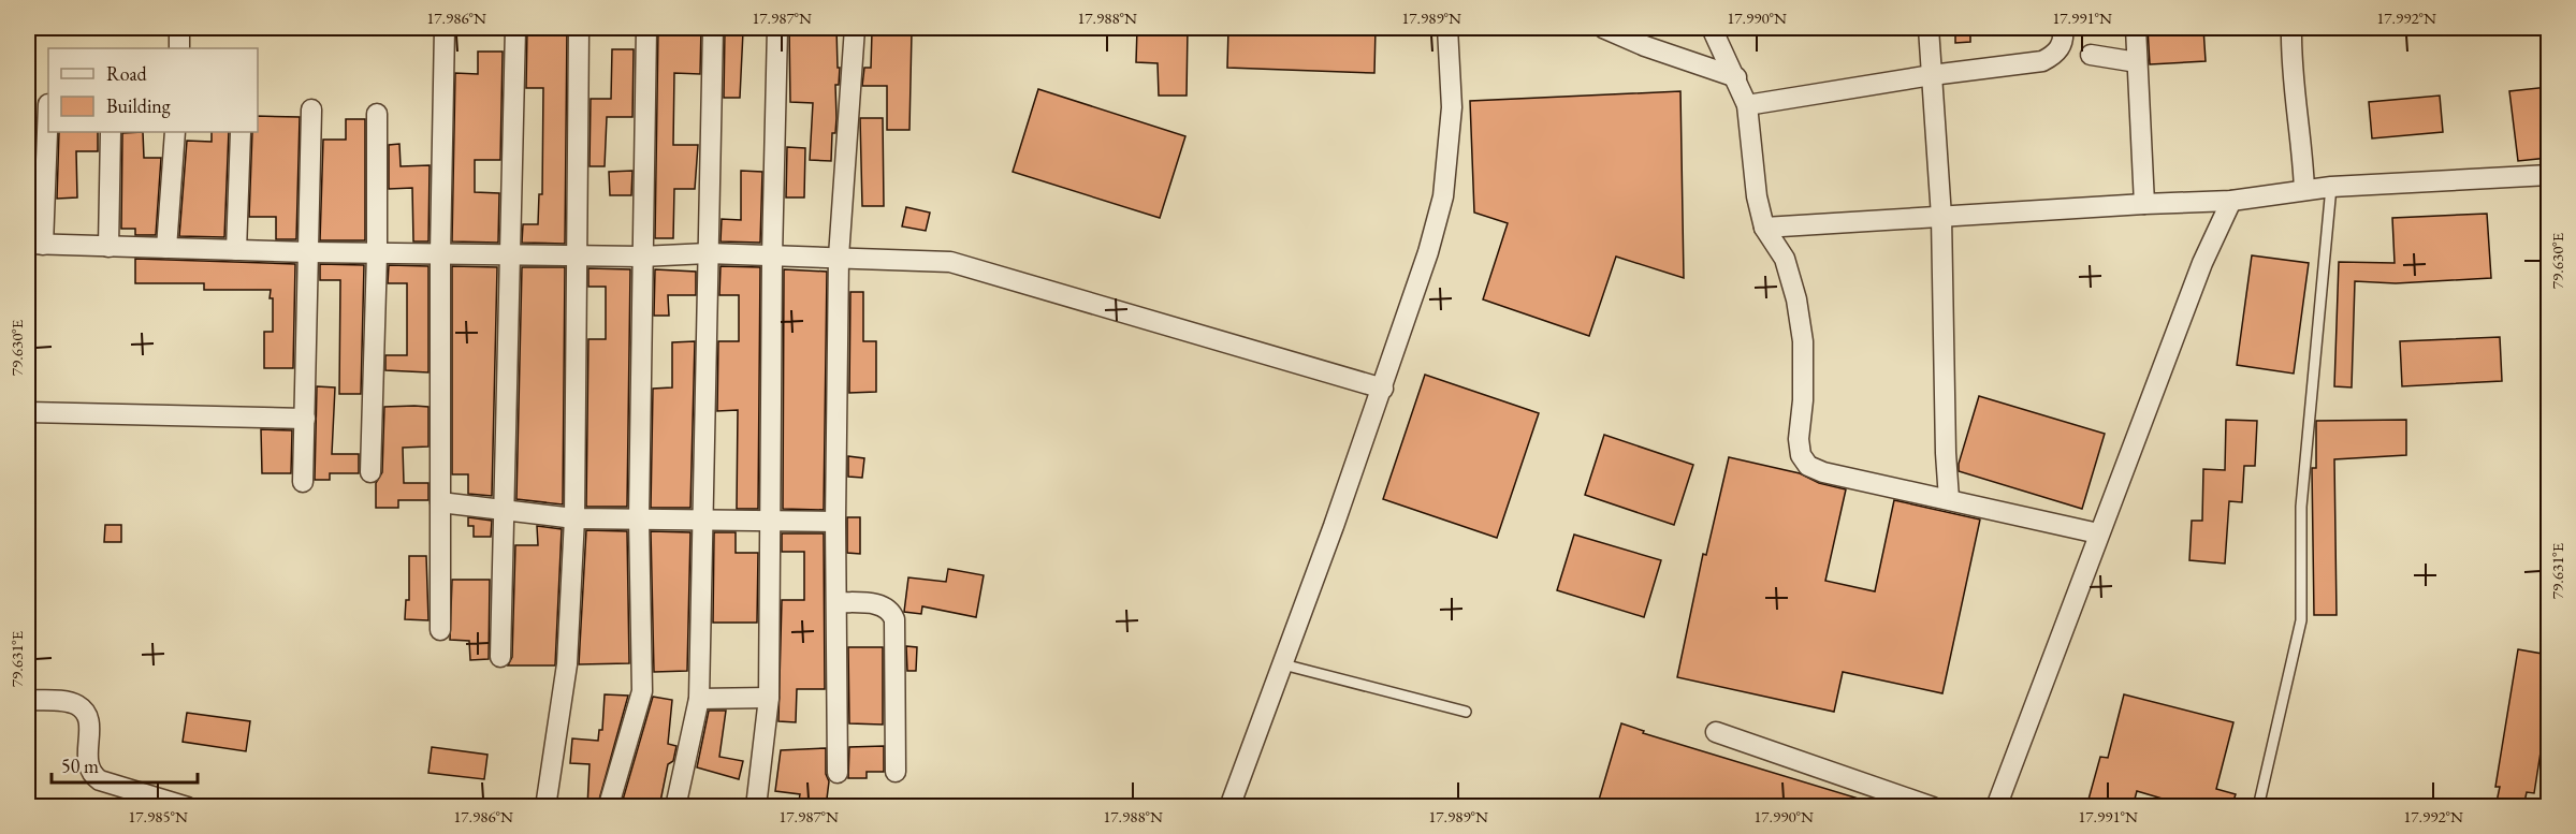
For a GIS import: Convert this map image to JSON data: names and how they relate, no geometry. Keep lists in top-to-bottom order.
{
  "legend": ["Road", "Building"],
  "scale_bar": "50 m",
  "coordinates": [
    "17.986°N",
    "17.987°N",
    "17.988°N",
    "17.989°N",
    "17.990°N",
    "17.991°N",
    "17.992°N",
    "79.630°E",
    "79.631°E",
    "17.985°N"
  ]
}
